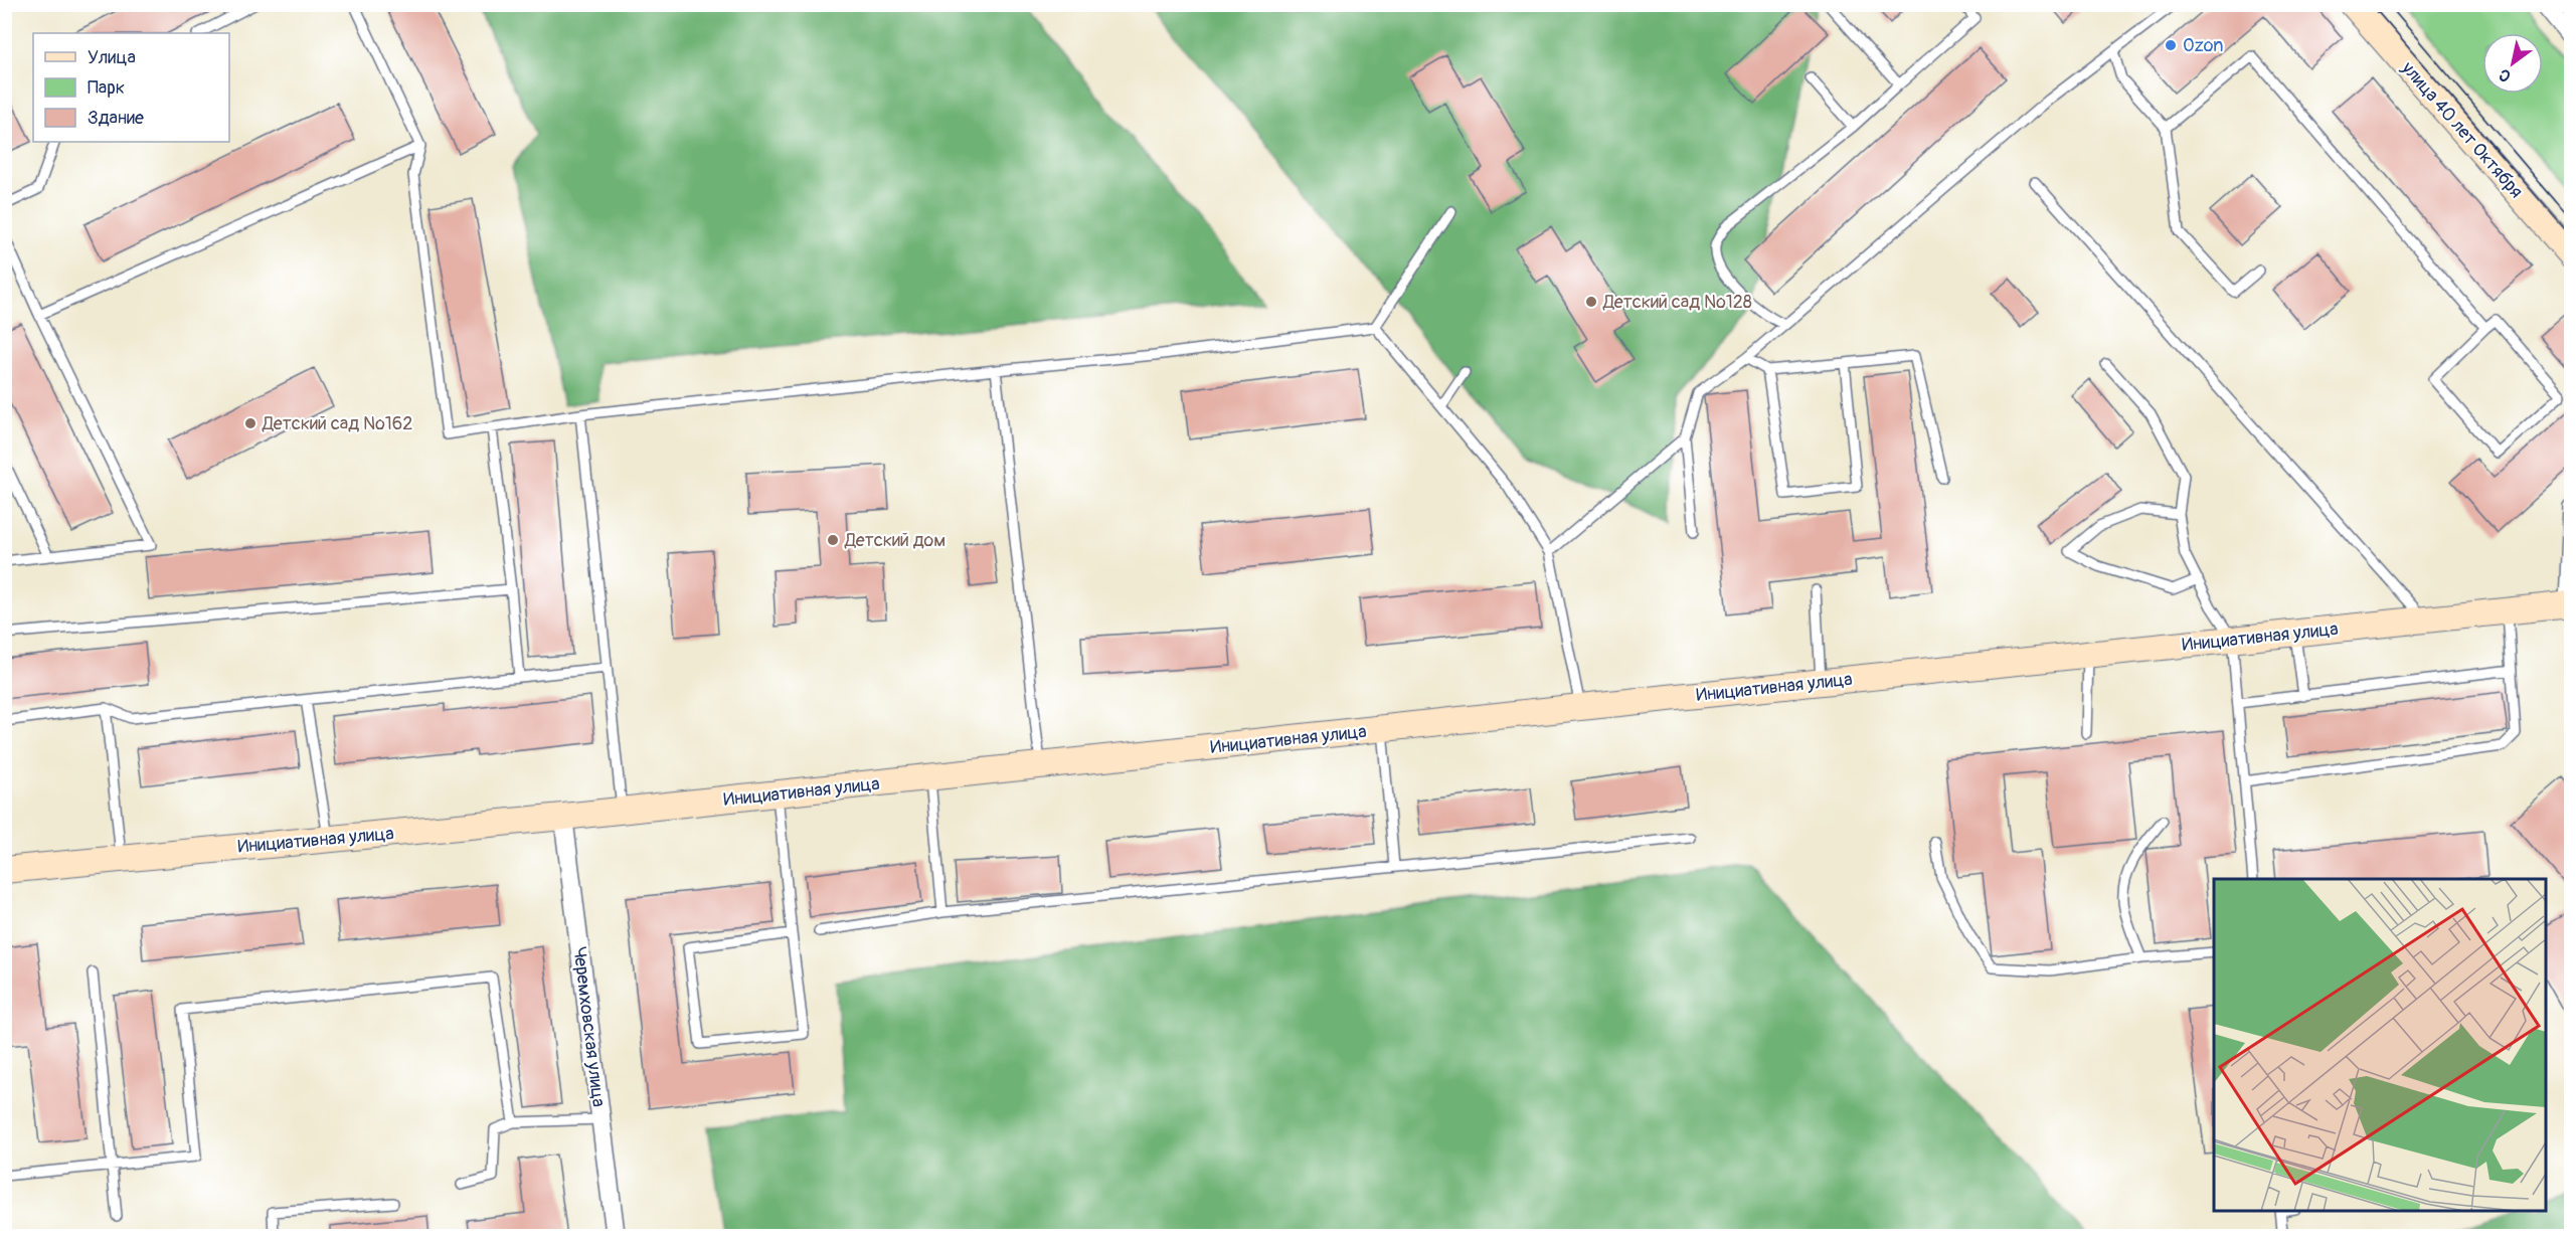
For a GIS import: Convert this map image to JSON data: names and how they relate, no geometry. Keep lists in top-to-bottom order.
{
  "streets": {
    "main road": ["улица 40 лет Октября", "Инициативная улица"],
    "street": ["Черемховская улица"]
  },
  "crossings": [
    ["Инициативная улица", "Черемховская улица"]
  ],
  "places": [
    "Ozon",
    "Детский сад №128",
    "Детский сад №162",
    "Детский дом"
  ],
  "legend": ["Улица", "Парк", "Здание"],
  "north": "bottom left"
}
